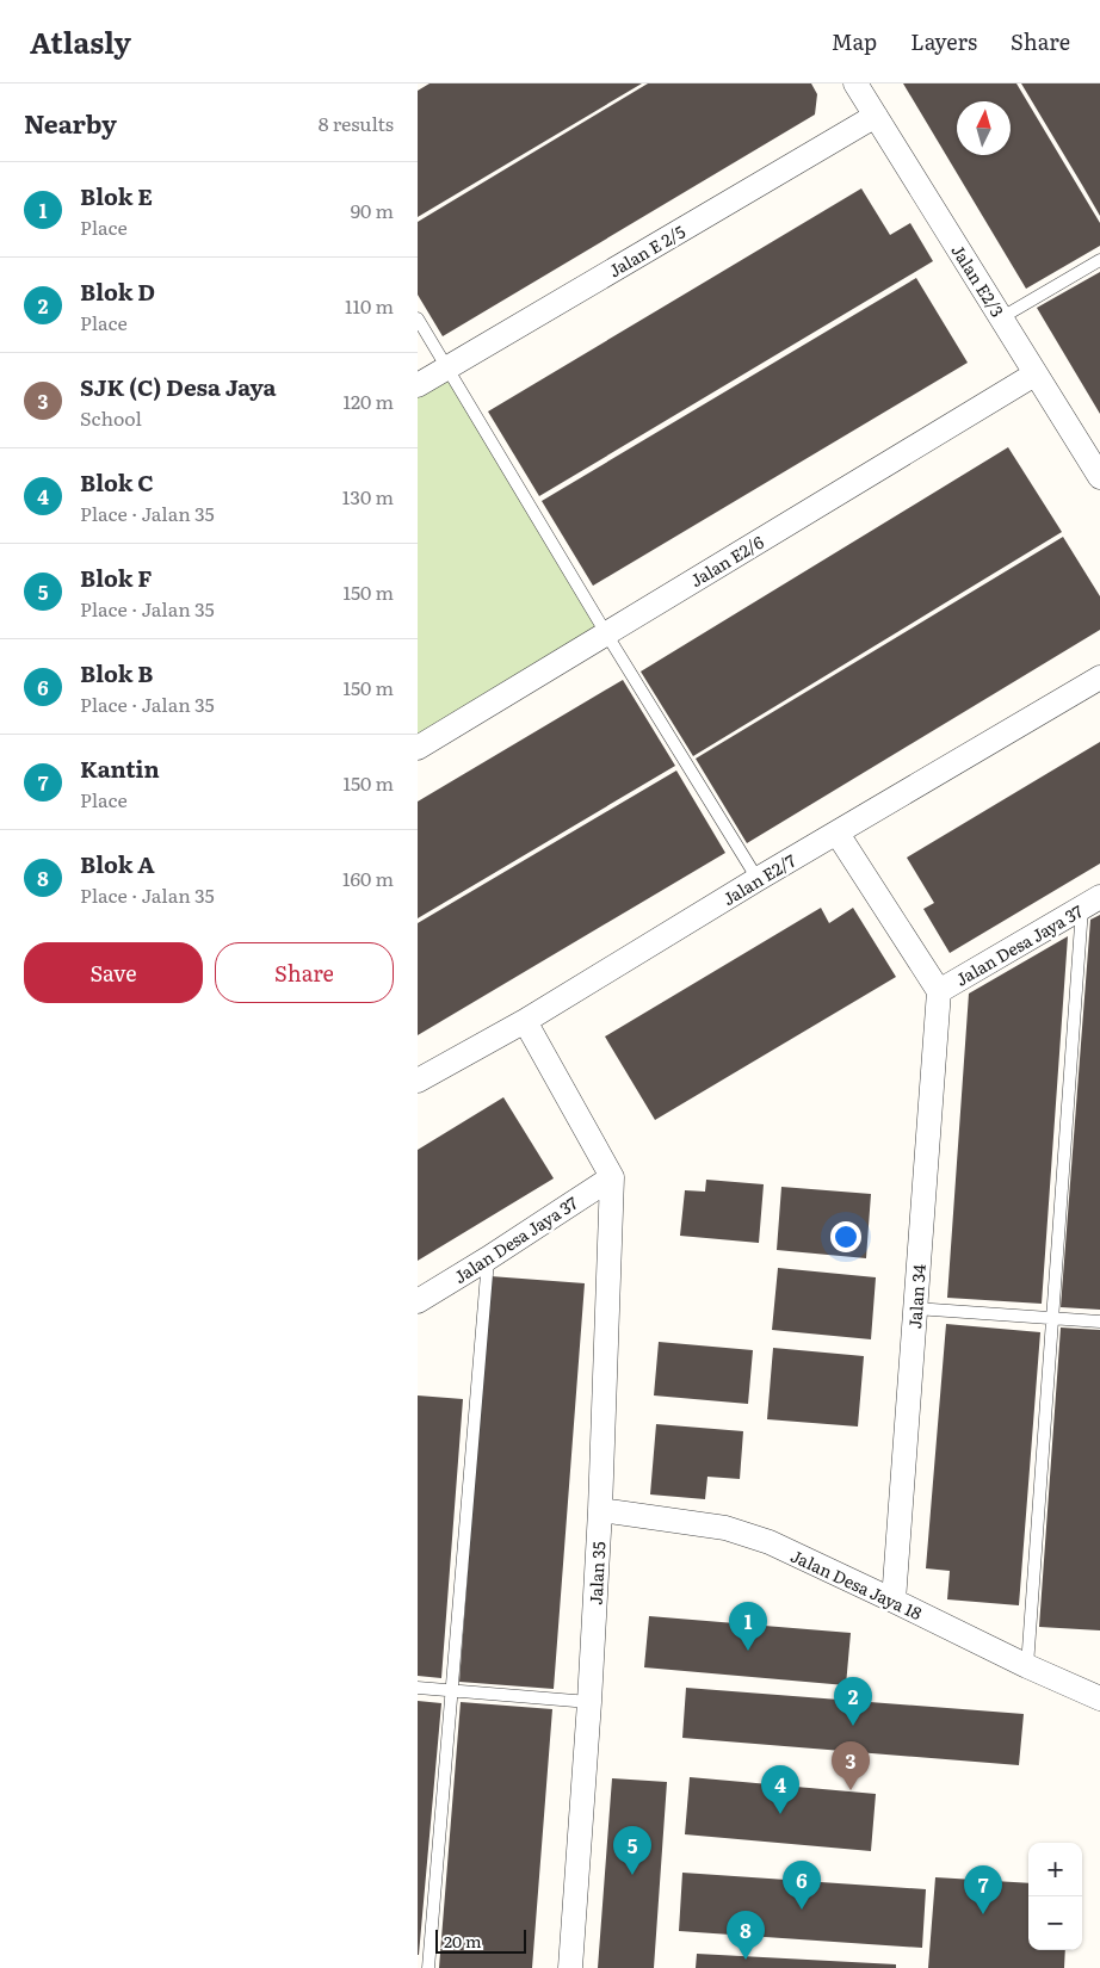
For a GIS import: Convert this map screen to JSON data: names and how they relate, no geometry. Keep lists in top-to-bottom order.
{
  "streets": {
    "street": [
      "Jalan E 2/5",
      "Jalan E2/3",
      "Jalan E2/6",
      "Jalan E2/7",
      "Jalan Desa Jaya 37",
      "Jalan 34",
      "Jalan 35",
      "Jalan Desa Jaya 18"
    ]
  },
  "crossings": [
    ["Jalan E 2/5", "Jalan E2/3"],
    ["Jalan E2/3", "Jalan E2/6"],
    ["Jalan Desa Jaya 37", "Jalan 34"],
    ["Jalan Desa Jaya 37", "Jalan 35"],
    ["Jalan 34", "Jalan Desa Jaya 18"],
    ["Jalan 35", "Jalan Desa Jaya 18"]
  ],
  "scale_bar": "20 m",
  "north": "top",
  "page": {
    "header": "Atlasly",
    "nav": ["Map", "Layers", "Share"],
    "heading": ["Nearby", "8 results"],
    "list": [
      {
        "mark": "1",
        "name": "Blok E",
        "note": "Place",
        "value": "90 m"
      },
      {
        "mark": "2",
        "name": "Blok D",
        "note": "Place",
        "value": "110 m"
      },
      {
        "mark": "3",
        "name": "SJK (C) Desa Jaya",
        "note": "School",
        "value": "120 m"
      },
      {
        "mark": "4",
        "name": "Blok C",
        "note": "Place · Jalan 35",
        "value": "130 m"
      },
      {
        "mark": "5",
        "name": "Blok F",
        "note": "Place · Jalan 35",
        "value": "150 m"
      },
      {
        "mark": "6",
        "name": "Blok B",
        "note": "Place · Jalan 35",
        "value": "150 m"
      },
      {
        "mark": "7",
        "name": "Kantin",
        "note": "Place",
        "value": "150 m"
      },
      {
        "mark": "8",
        "name": "Blok A",
        "note": "Place · Jalan 35",
        "value": "160 m"
      }
    ],
    "buttons": ["Save", "Share"],
    "pins": [
      "1",
      "2",
      "3",
      "4",
      "5",
      "6",
      "7",
      "8"
    ],
    "map_buttons": ["+", "−"],
    "scale": "20 m"
  }
}
